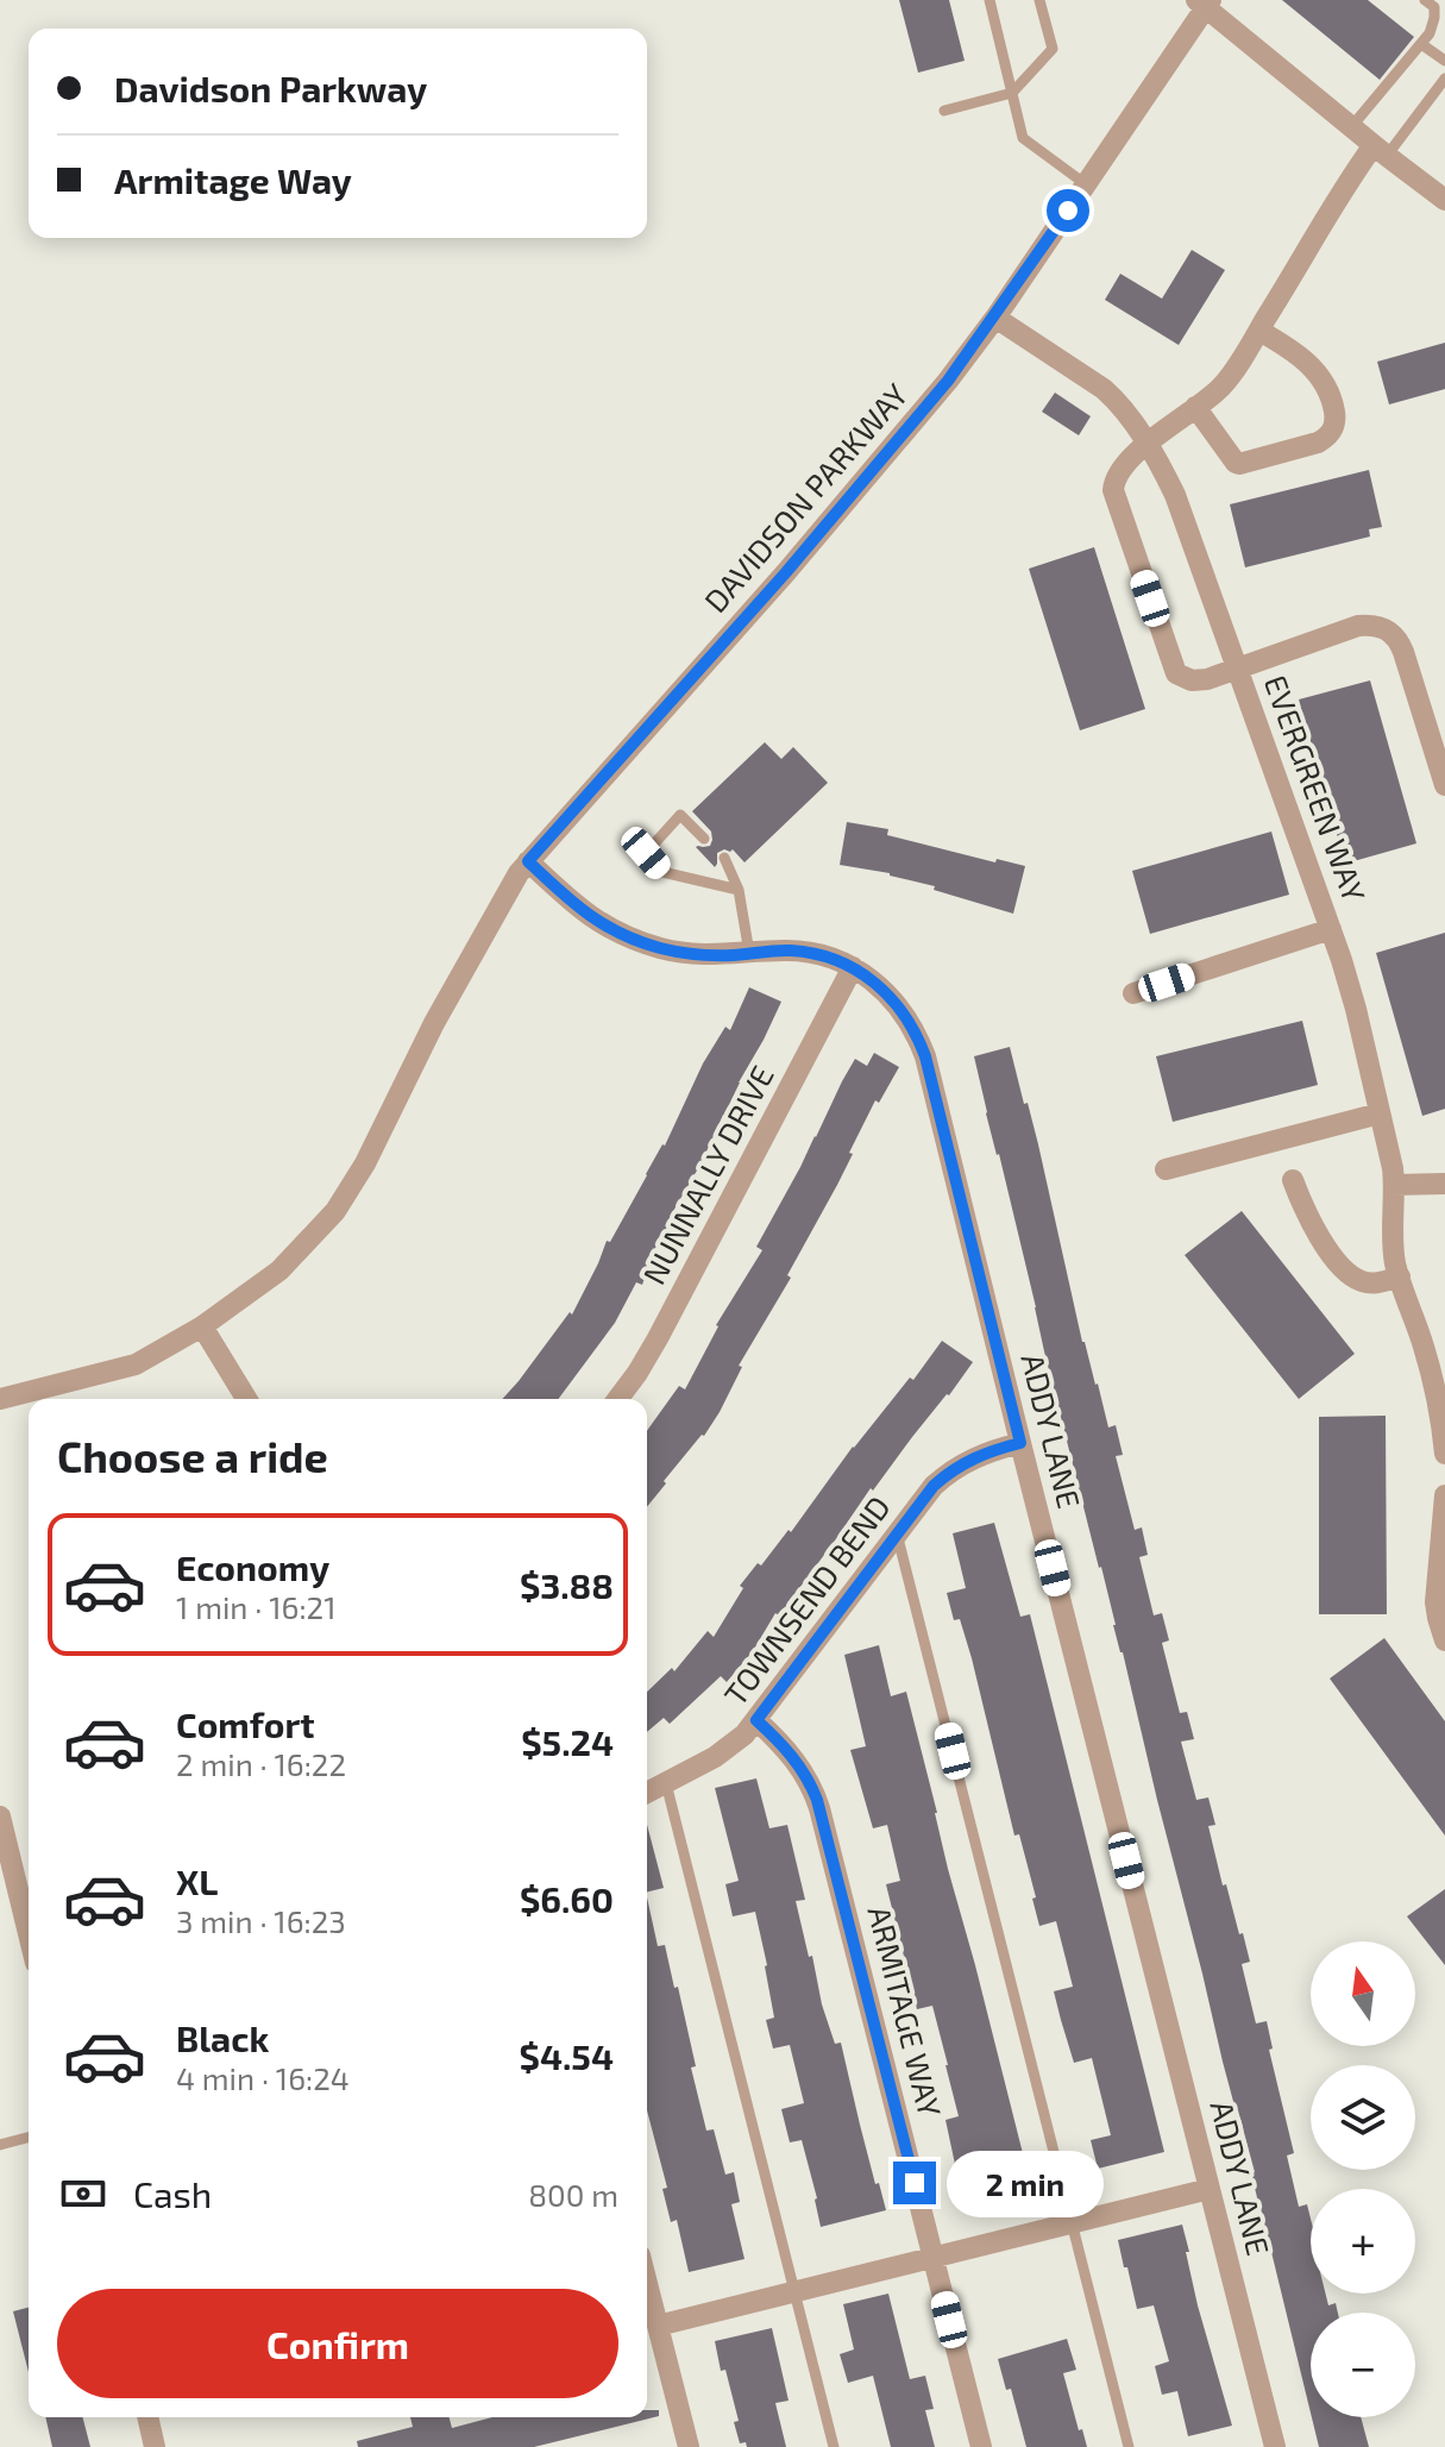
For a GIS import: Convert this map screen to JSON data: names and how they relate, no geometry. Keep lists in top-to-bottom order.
{
  "streets": {
    "street": [
      "DAVIDSON PARKWAY",
      "EVERGREEN WAY",
      "NUNNALLY DRIVE",
      "ADDY LANE",
      "TOWNSEND BEND",
      "ARMITAGE WAY"
    ]
  },
  "crossings": [
    ["DAVIDSON PARKWAY", "EVERGREEN WAY"],
    ["DAVIDSON PARKWAY", "ADDY LANE"],
    ["NUNNALLY DRIVE", "ADDY LANE"],
    ["ADDY LANE", "TOWNSEND BEND"],
    ["TOWNSEND BEND", "ARMITAGE WAY"]
  ],
  "north": "top",
  "page": {
    "banner": ["Davidson Parkway", "Armitage Way"],
    "heading": "Choose a ride",
    "list": [
      {
        "name": "Economy",
        "note": "1 min · 16:21",
        "value": "$3.88"
      },
      {
        "name": "Comfort",
        "note": "2 min · 16:22",
        "value": "$5.24"
      },
      {
        "name": "XL",
        "note": "3 min · 16:23",
        "value": "$6.60"
      },
      {
        "name": "Black",
        "note": "4 min · 16:24",
        "value": "$4.54"
      }
    ],
    "map_buttons": ["+", "−"],
    "pay": ["Cash", "800 m"],
    "bubble": "2 min",
    "buttons": "Confirm"
  }
}
